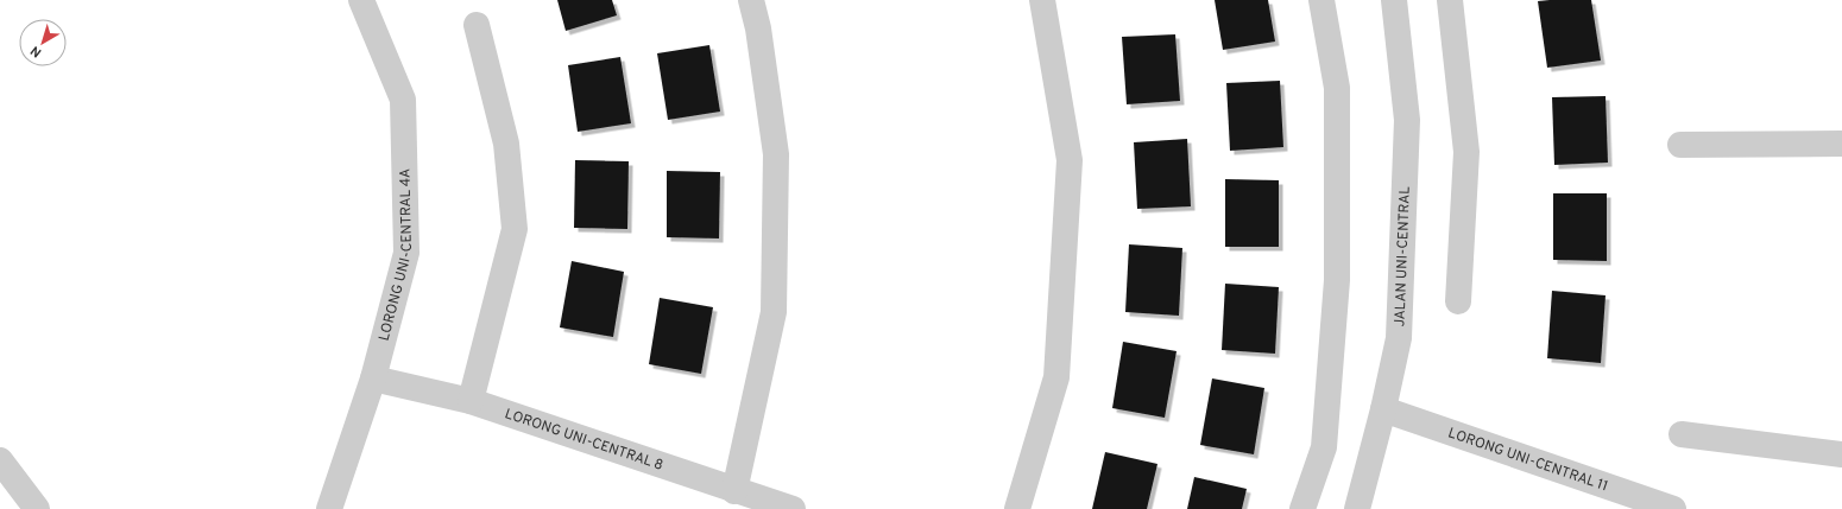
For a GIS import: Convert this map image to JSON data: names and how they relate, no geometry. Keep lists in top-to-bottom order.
{
  "streets": {
    "street": [
      "LORONG UNI-CENTRAL 4A",
      "JALAN UNI-CENTRAL",
      "LORONG UNI-CENTRAL 8",
      "LORONG UNI-CENTRAL 11"
    ]
  },
  "crossings": [
    ["LORONG UNI-CENTRAL 4A", "LORONG UNI-CENTRAL 8"],
    ["JALAN UNI-CENTRAL", "LORONG UNI-CENTRAL 11"]
  ],
  "north": "bottom left"
}
